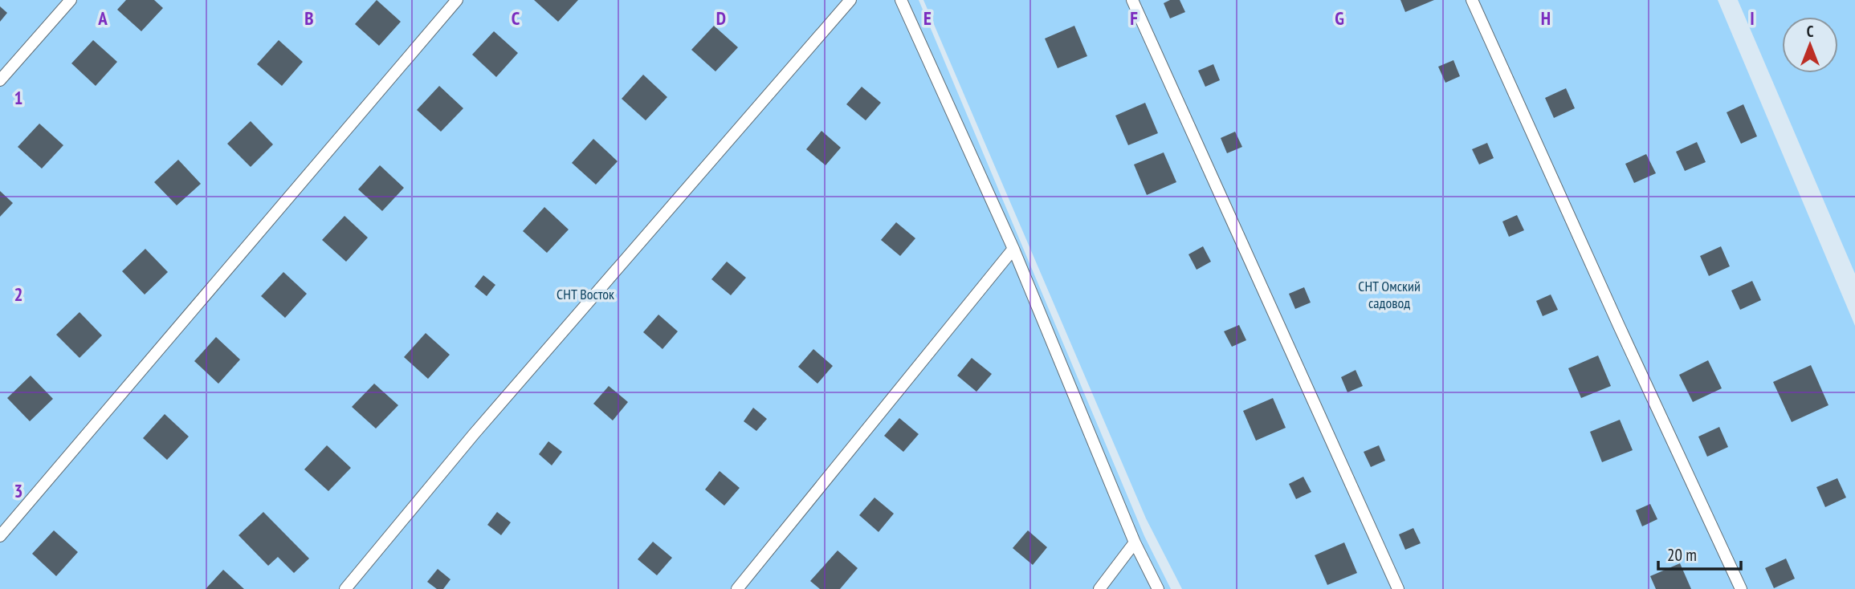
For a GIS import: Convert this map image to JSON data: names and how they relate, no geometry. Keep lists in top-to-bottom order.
{
  "parks": ["СНТ Омский садовод", "СНТ Восток"],
  "scale_bar": "20 m",
  "north": "top",
  "grid": {
    "columns": [
      "A",
      "B",
      "C",
      "D",
      "E",
      "F",
      "G",
      "H",
      "I"
    ],
    "rows": ["1", "2", "3"]
  }
}
